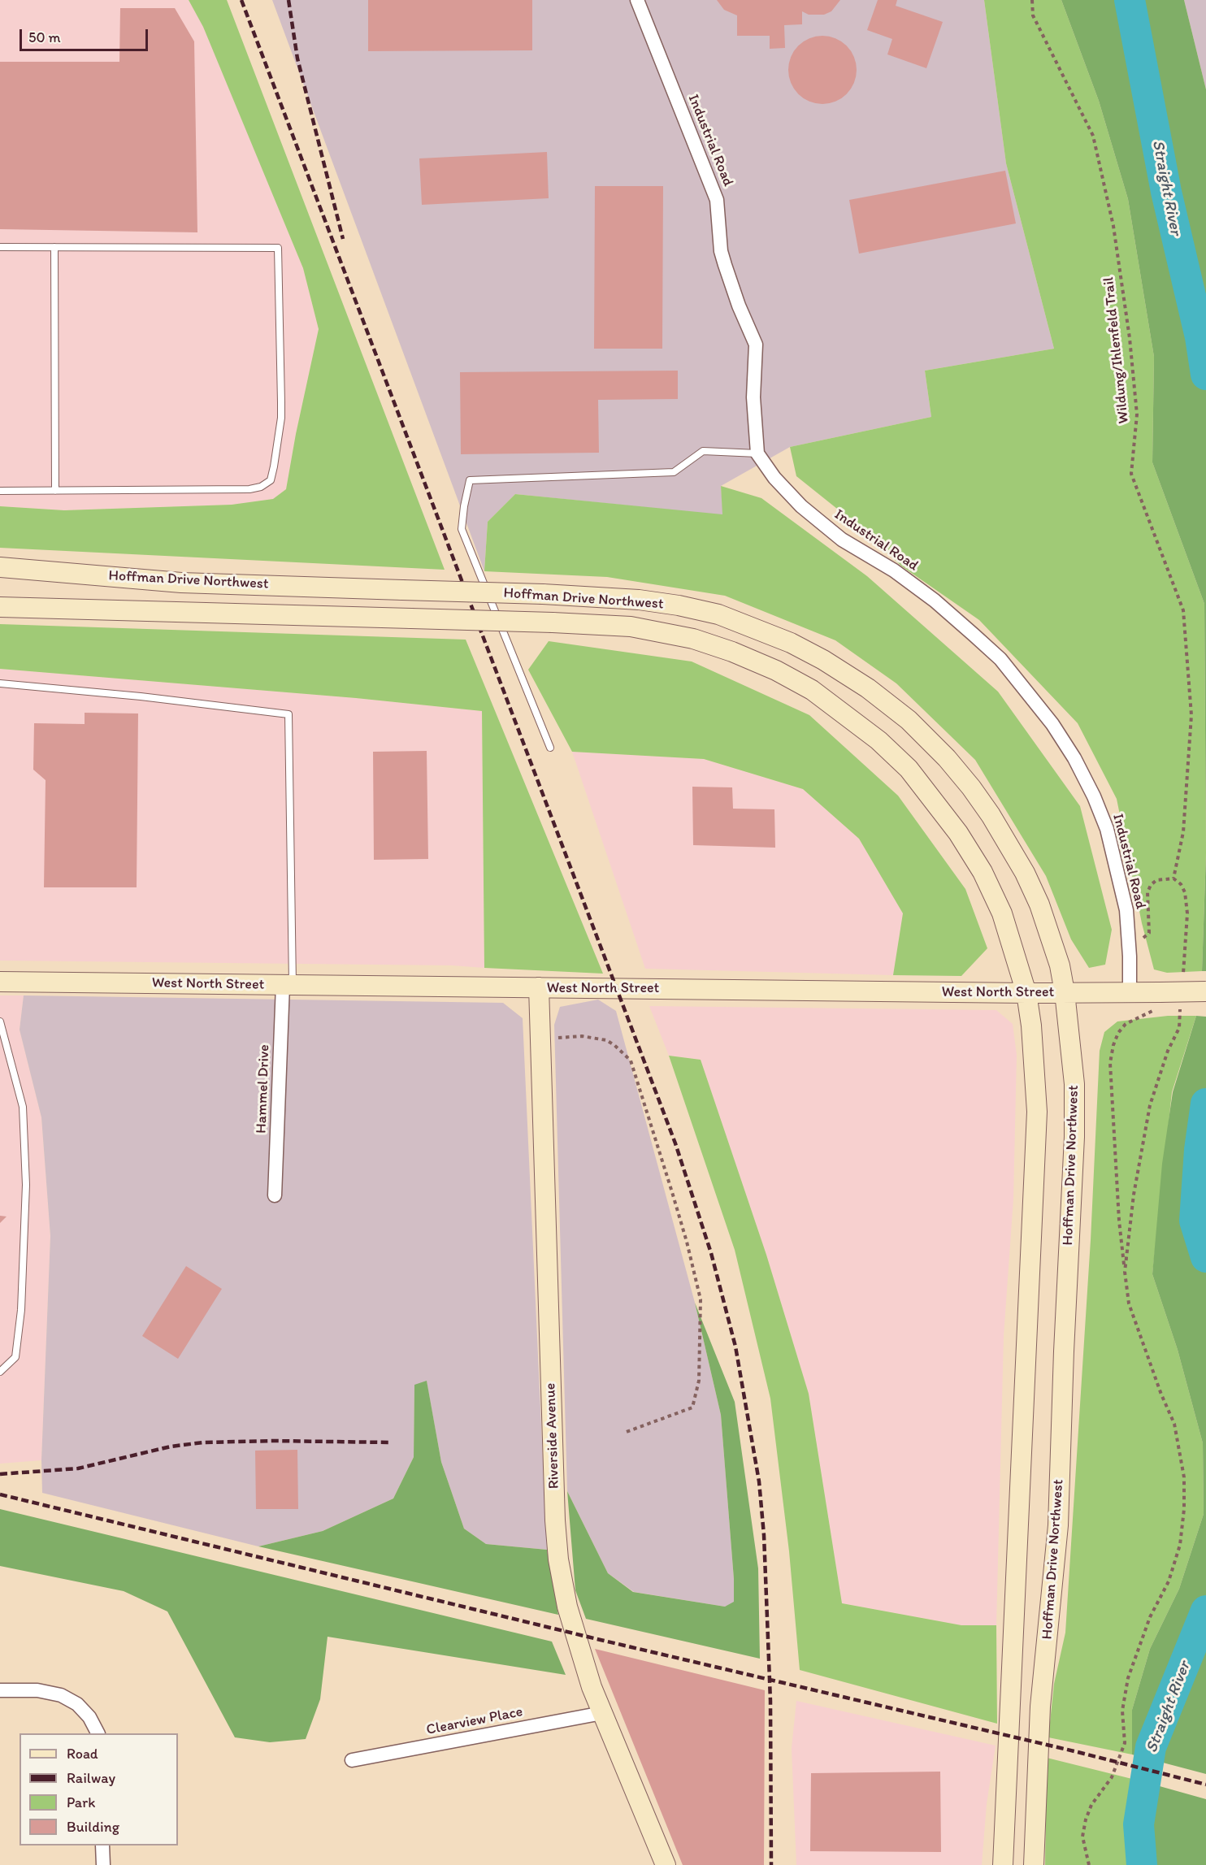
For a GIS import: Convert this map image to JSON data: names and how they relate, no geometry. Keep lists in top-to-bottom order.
{
  "streets": {
    "main road": ["Hoffman Drive Northwest", "West North Street", "Riverside Avenue"],
    "street": ["Industrial Road", "Hammel Drive", "Clearview Place"],
    "path": ["Wildung/Ihlenfeld Trail"]
  },
  "crossings": [
    ["Industrial Road", "West North Street"],
    ["Hoffman Drive Northwest", "West North Street"],
    ["West North Street", "Hammel Drive"],
    ["West North Street", "Riverside Avenue"],
    ["Riverside Avenue", "Clearview Place"]
  ],
  "water": ["Straight River"],
  "legend": [
    "Road",
    "Railway",
    "Park",
    "Building"
  ],
  "scale_bar": "50 m"
}
